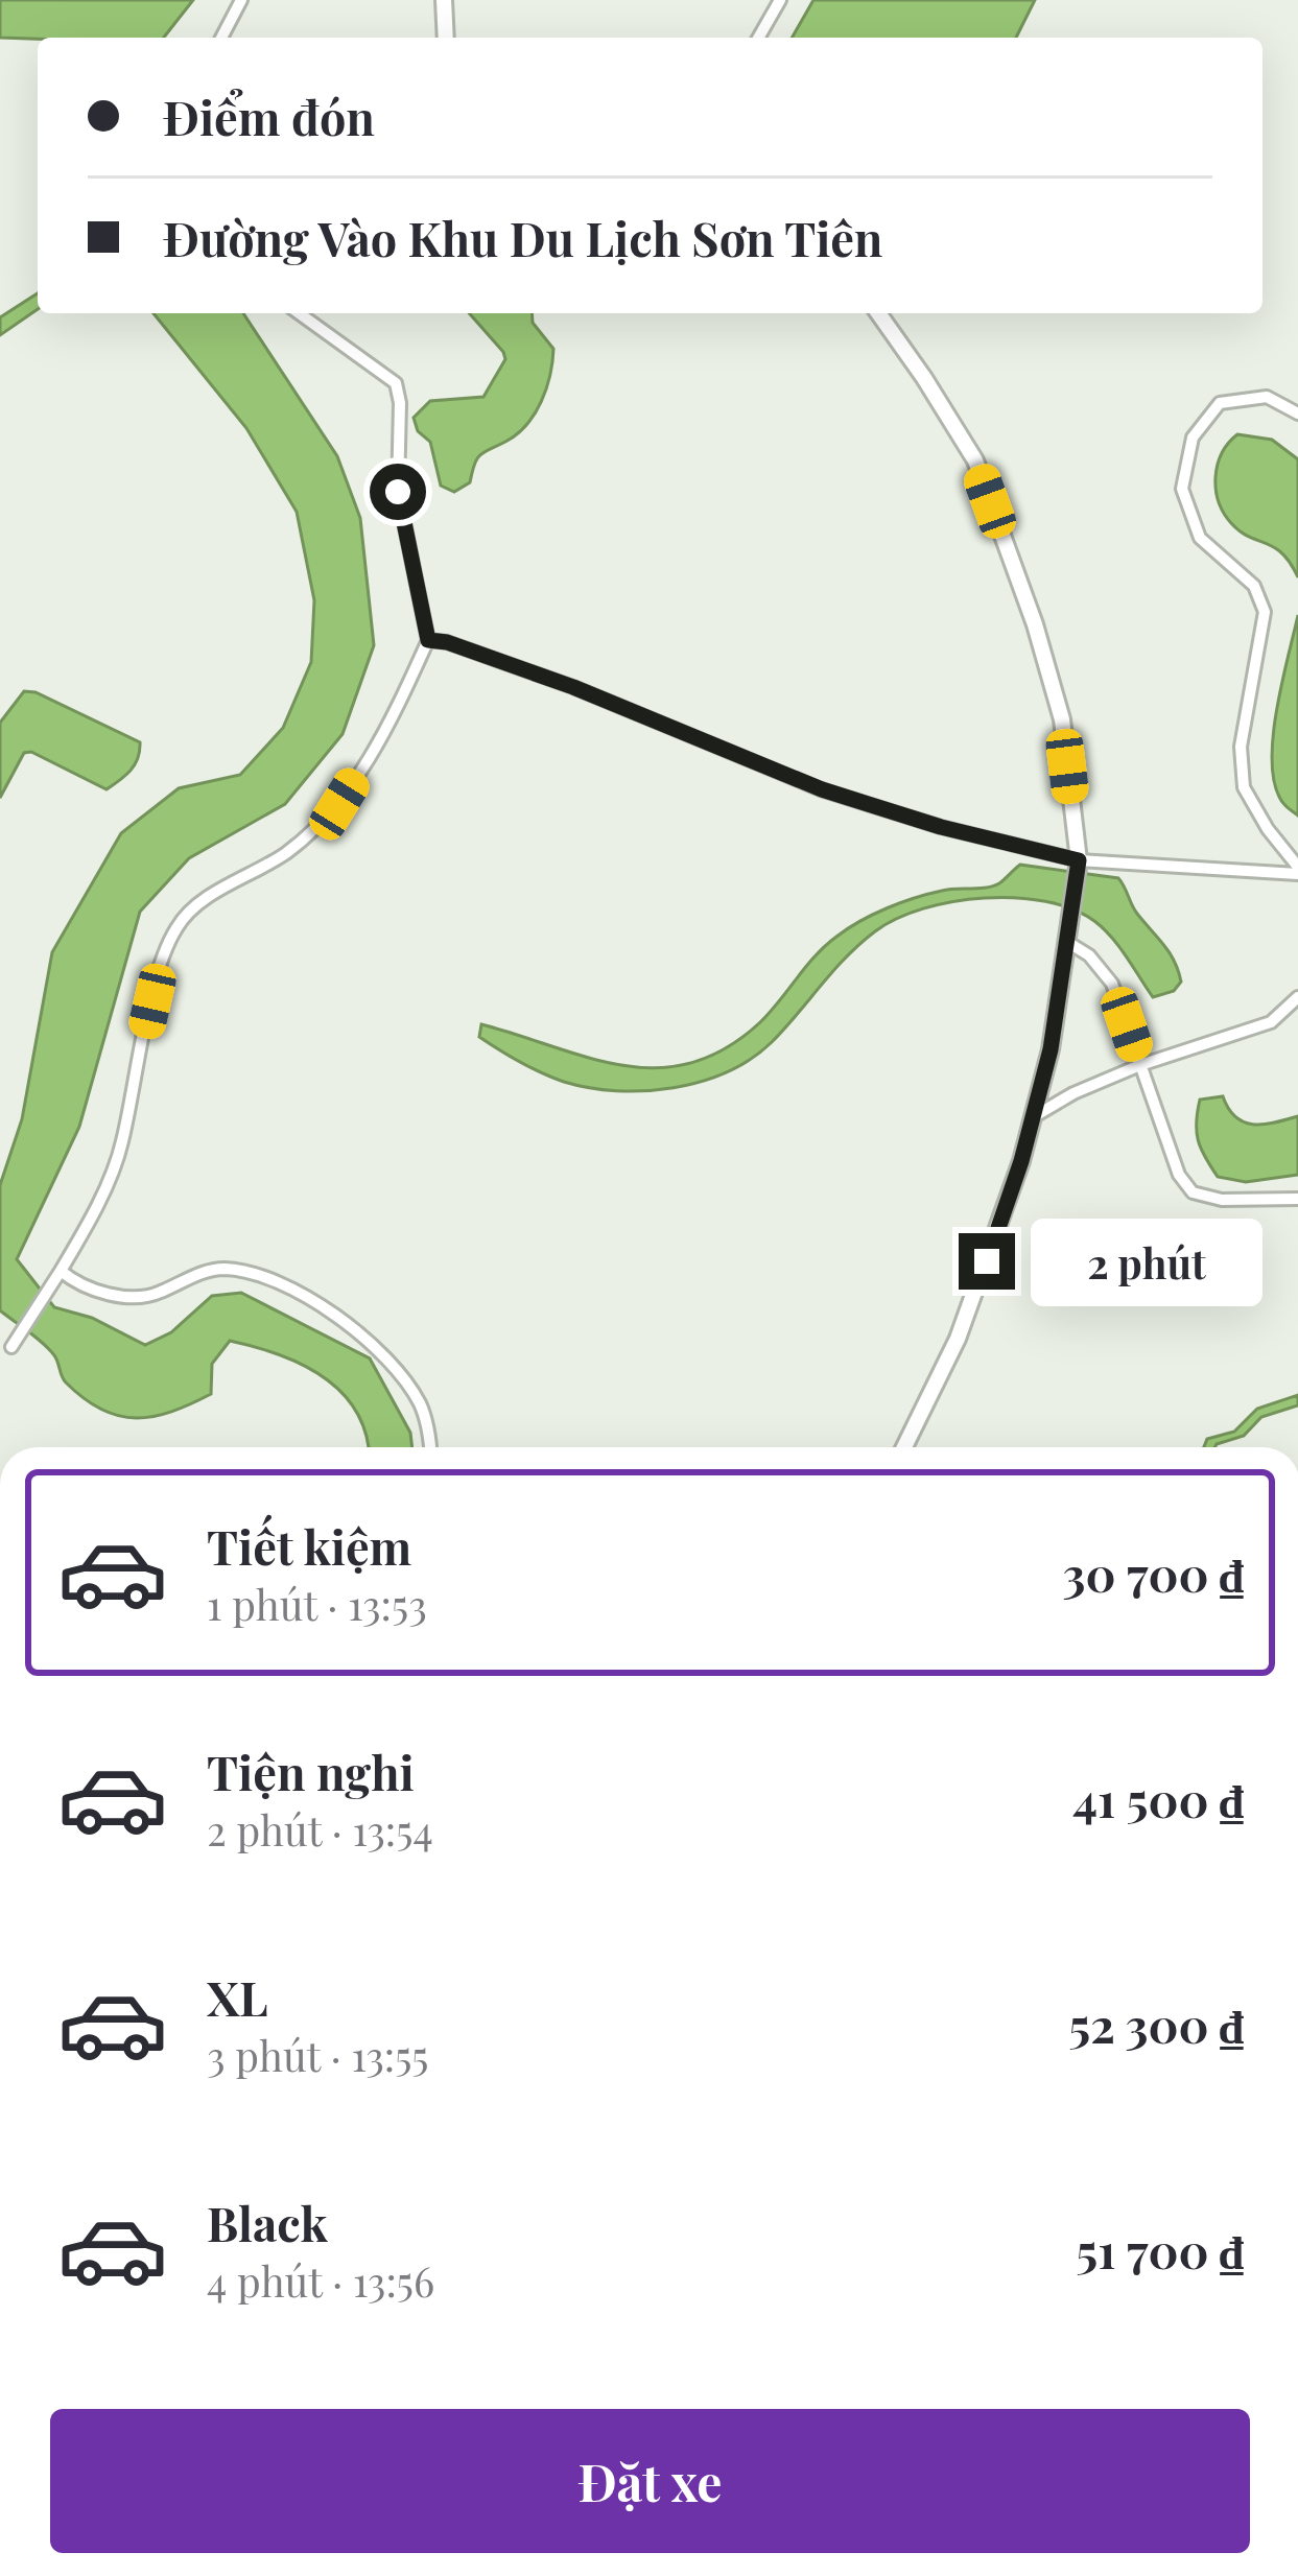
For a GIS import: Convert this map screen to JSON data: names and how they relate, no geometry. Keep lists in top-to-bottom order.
{
  "page": {
    "banner": ["Điểm đón", "Đường Vào Khu Du Lịch Sơn Tiên"],
    "bubble": "2 phút",
    "list": [
      {
        "name": "Tiết kiệm",
        "note": "1 phút · 13:53",
        "value": "30 700 ₫"
      },
      {
        "name": "Tiện nghi",
        "note": "2 phút · 13:54",
        "value": "41 500 ₫"
      },
      {
        "name": "XL",
        "note": "3 phút · 13:55",
        "value": "52 300 ₫"
      },
      {
        "name": "Black",
        "note": "4 phút · 13:56",
        "value": "51 700 ₫"
      }
    ],
    "buttons": "Đặt xe"
  }
}
